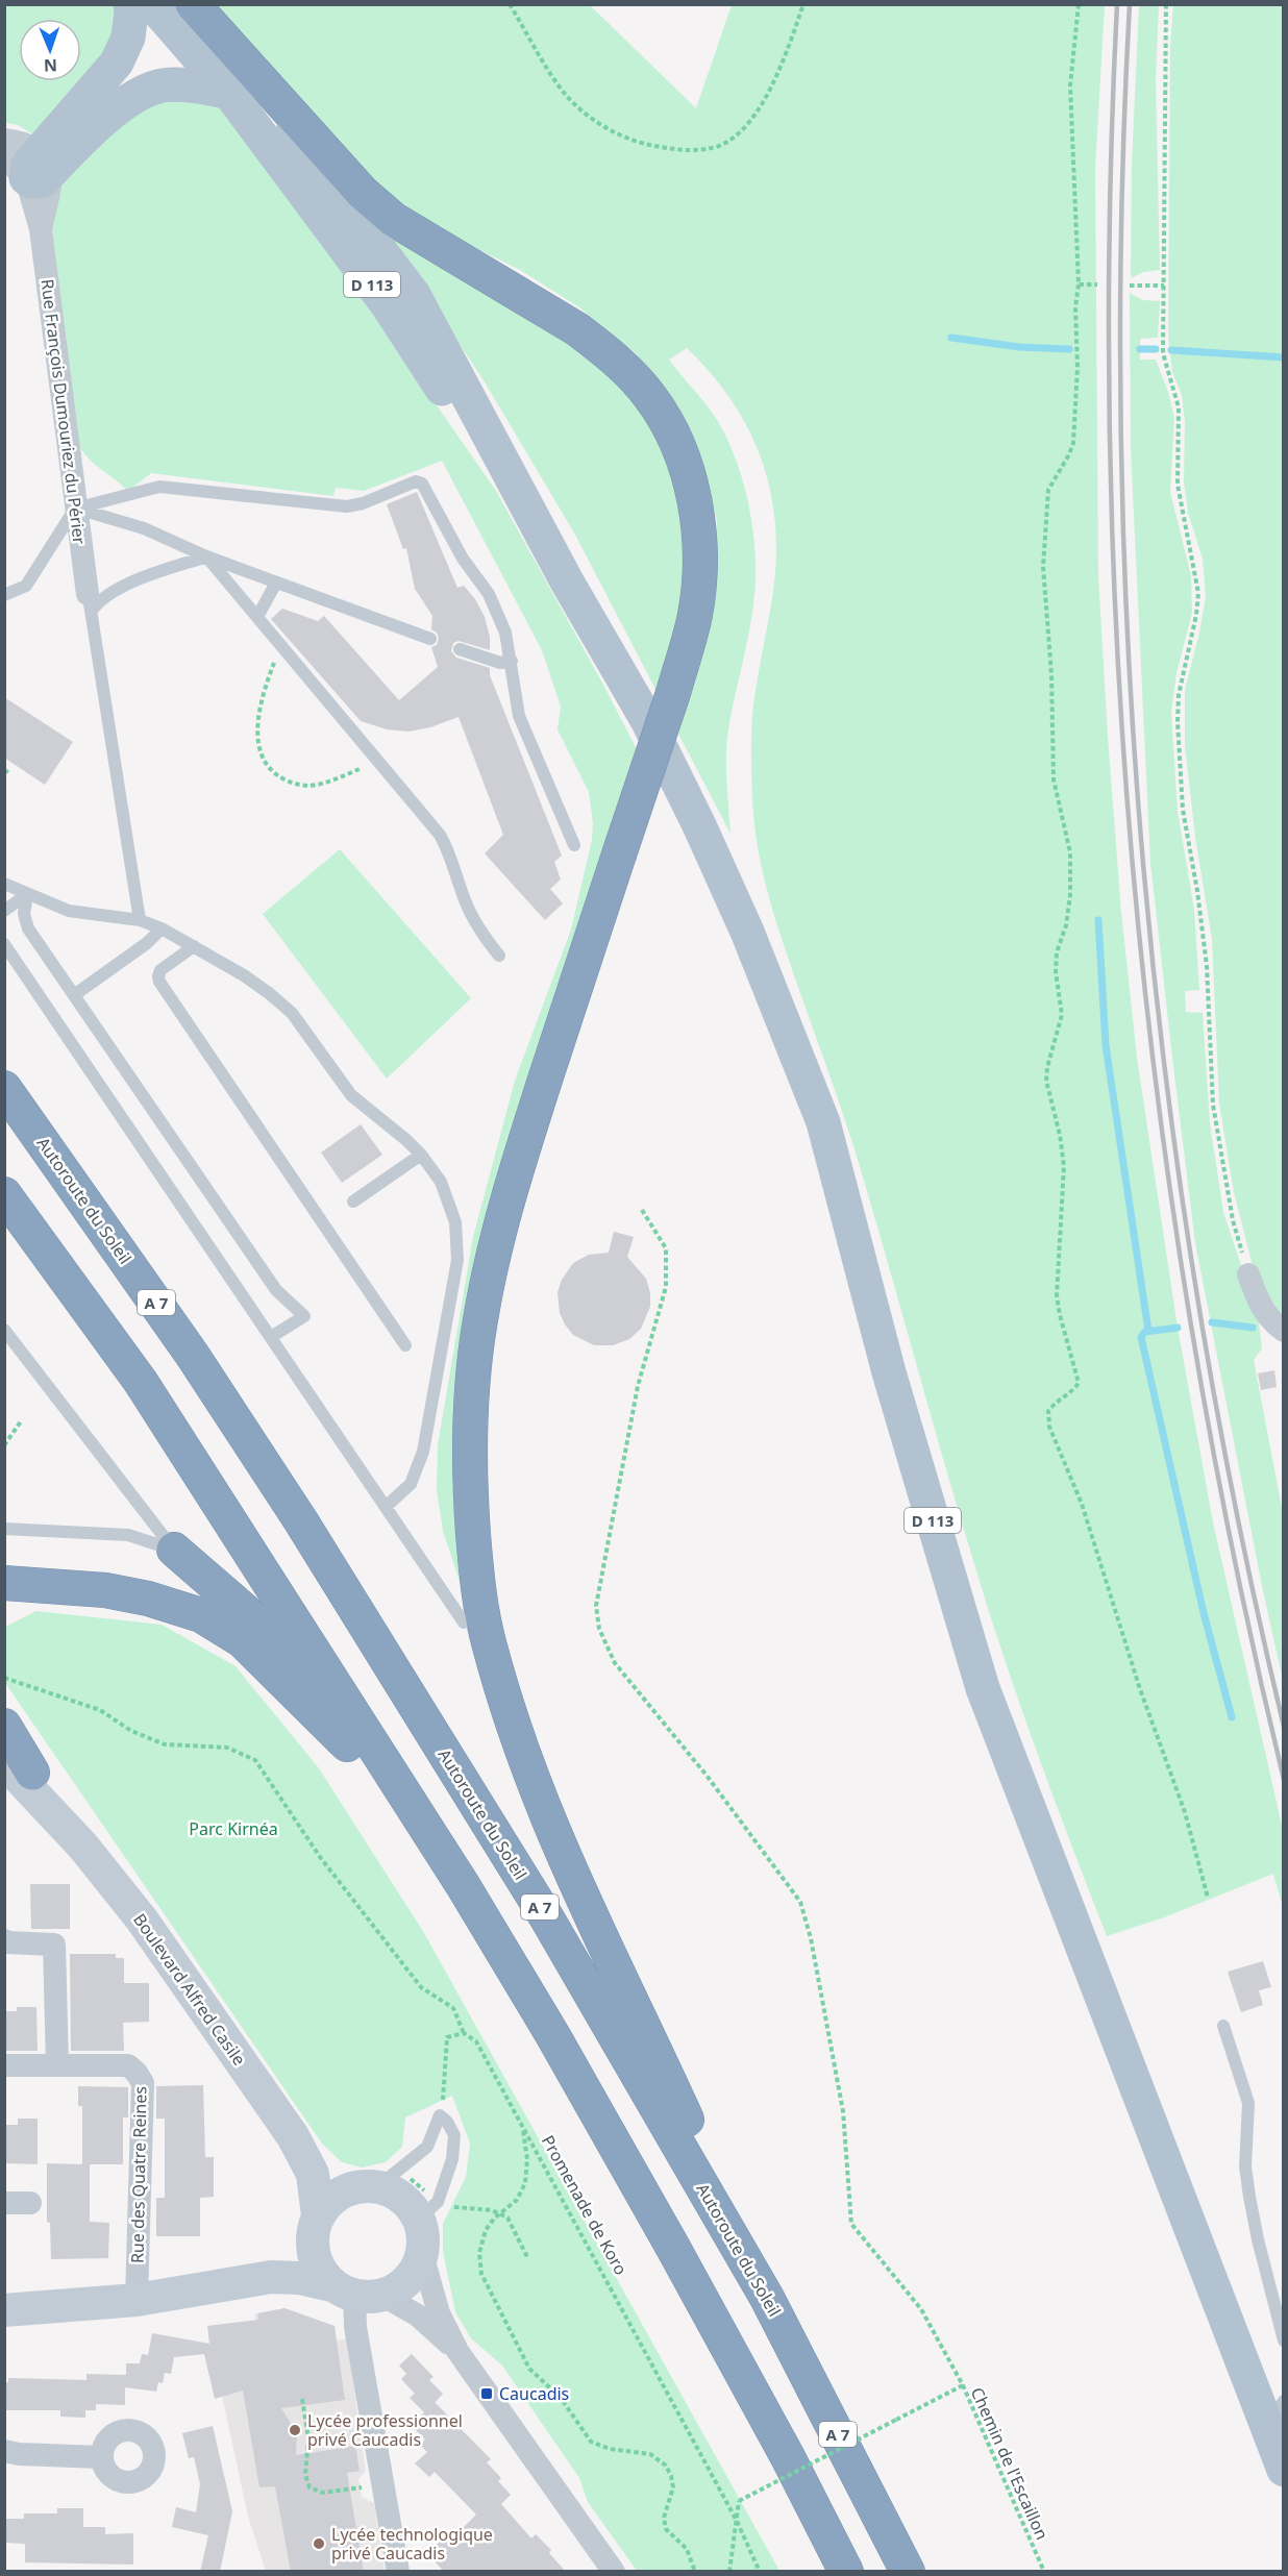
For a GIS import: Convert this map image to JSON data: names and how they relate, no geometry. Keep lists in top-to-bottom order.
{
  "streets": {
    "highway": ["Autoroute du Soleil", "A 7"],
    "main road": ["D 113"],
    "street": ["Rue François Dumouriez du Périer", "Boulevard Alfred Casile", "Rue des Quatre Reines"],
    "path": ["Promenade de Koro", "Chemin de l'Escaillon"]
  },
  "crossings": [
    ["Promenade de Koro", "Chemin de l'Escaillon"]
  ],
  "parks": ["Parc Kirnéa"],
  "places": {
    "transit": ["Caucadis"],
    "other": ["Lycée professionnel privé Caucadis", "Lycée technologique privé Caucadis"]
  },
  "north": "bottom"
}
